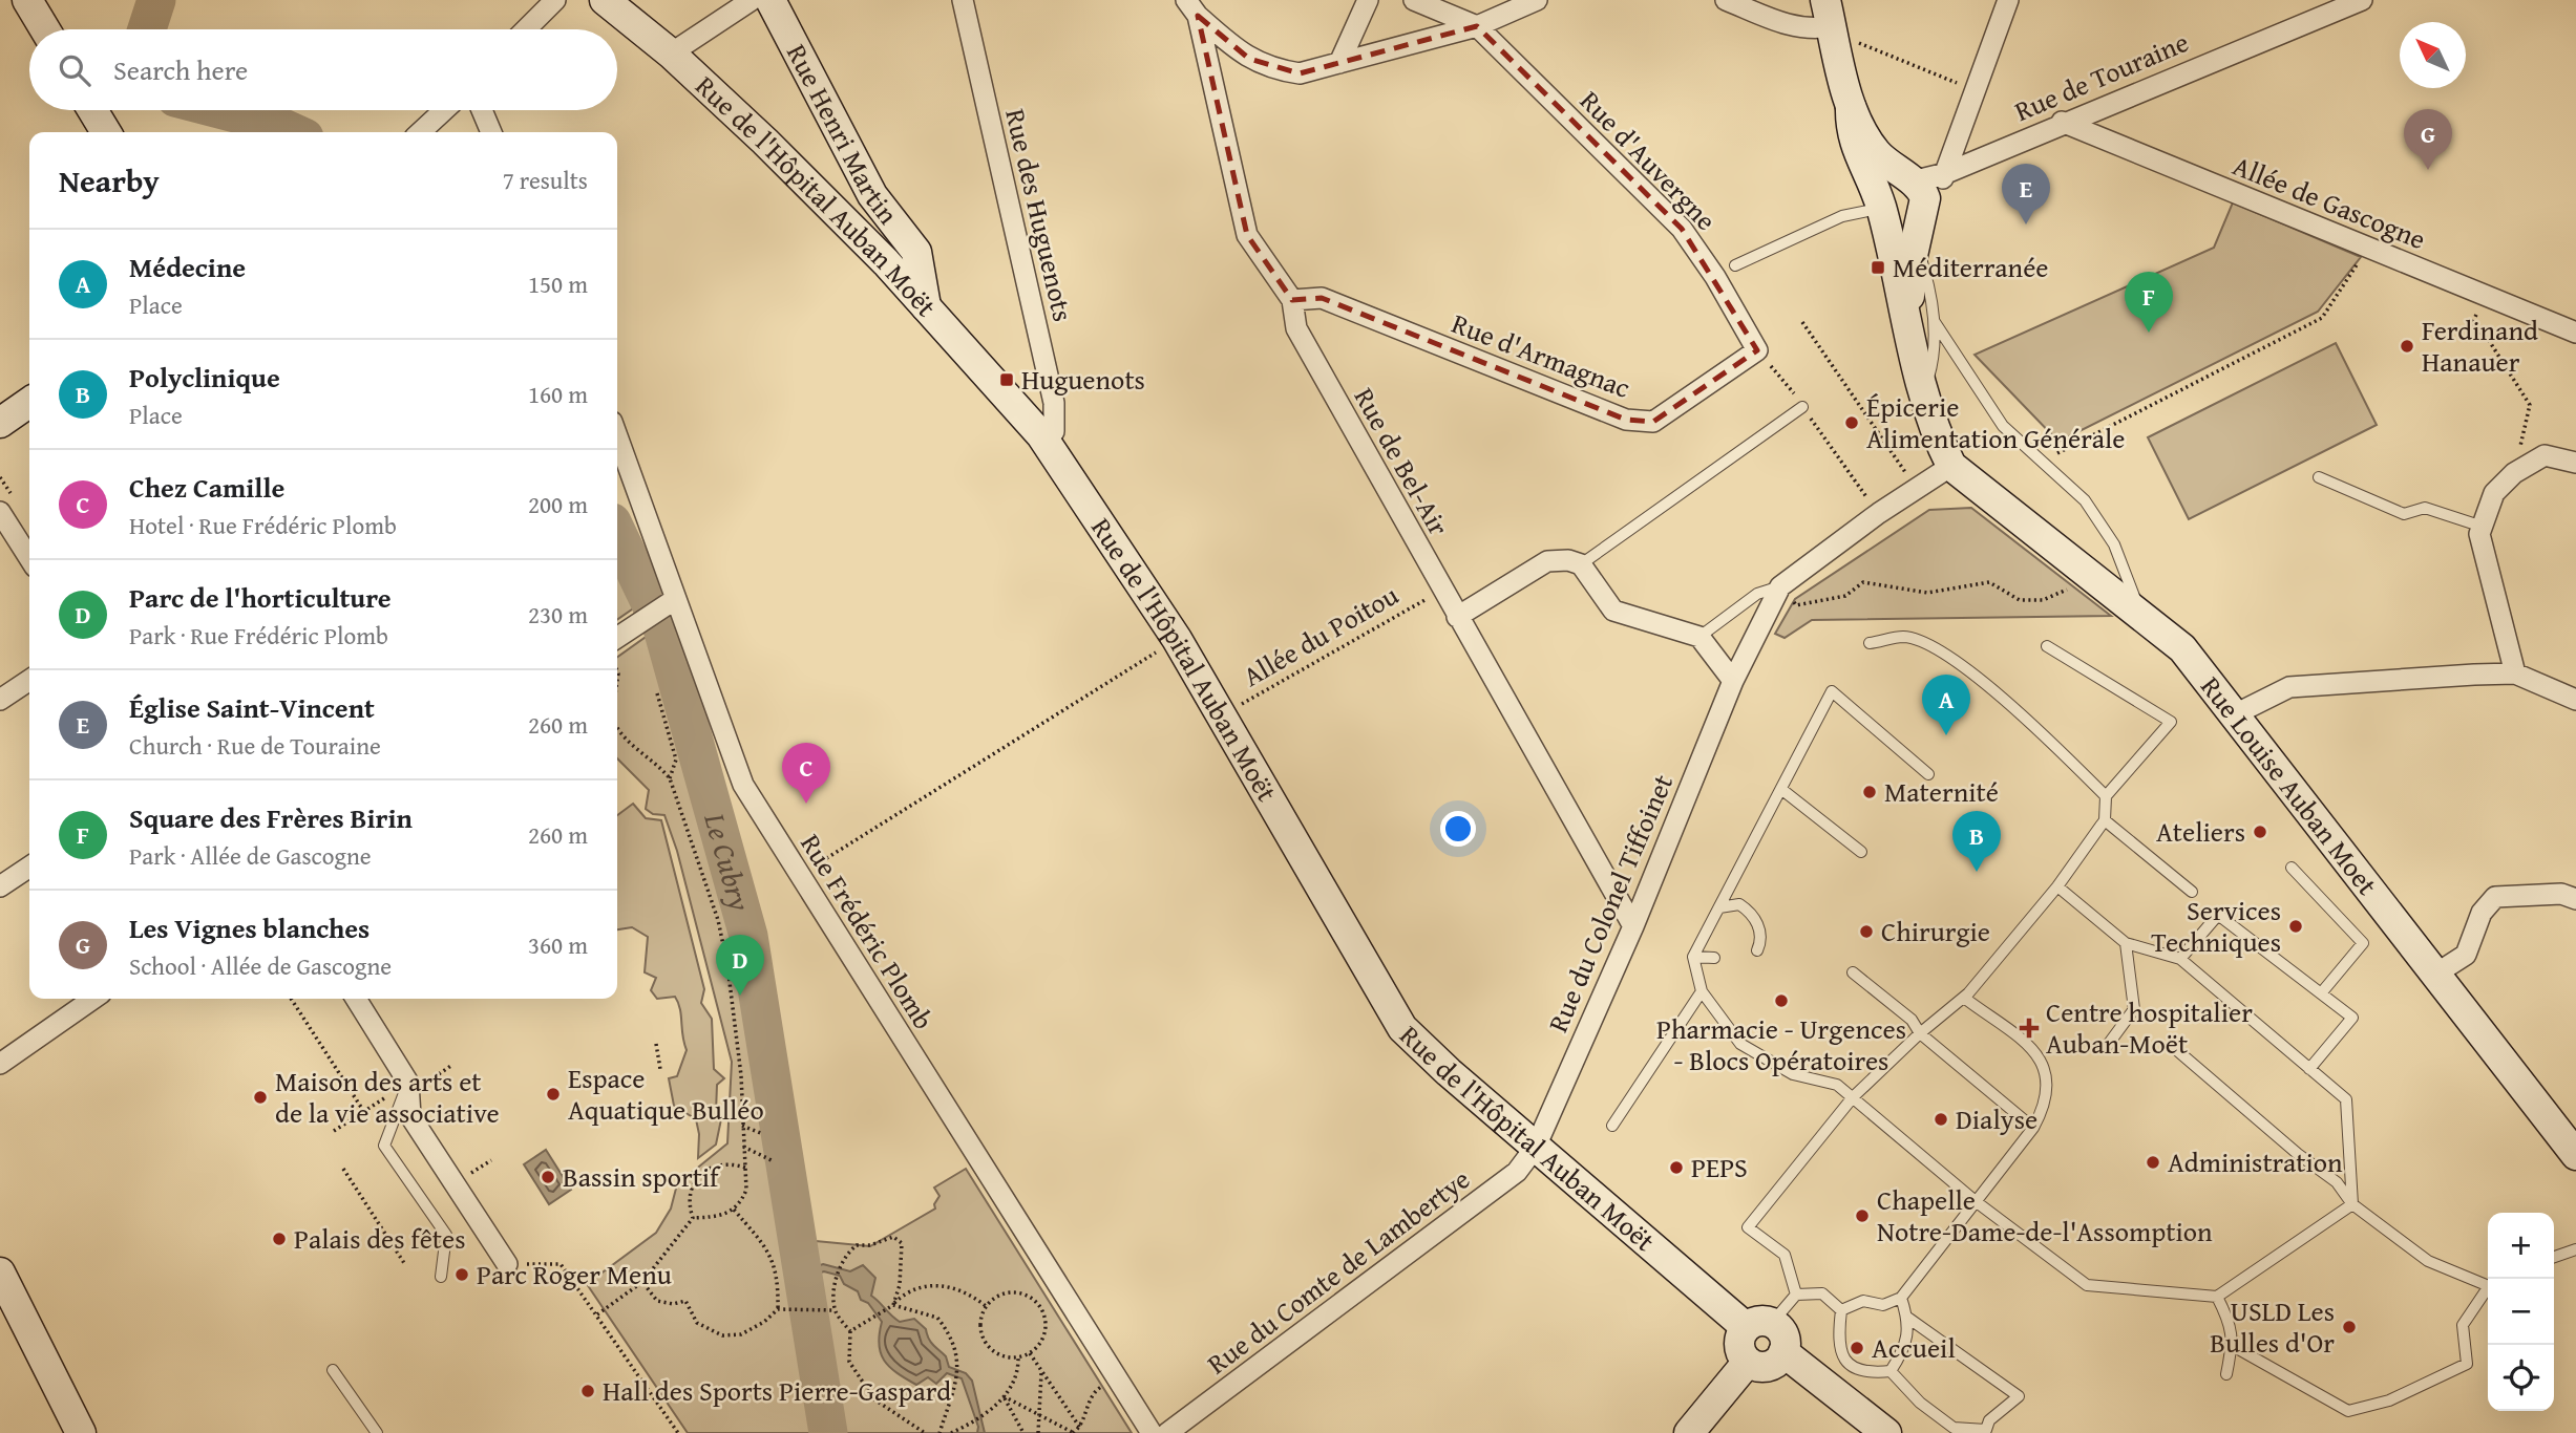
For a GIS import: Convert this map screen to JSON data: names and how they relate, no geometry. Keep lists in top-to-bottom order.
{
  "streets": {
    "main road": ["Rue Henri Martin", "Rue de l'Hôpital Auban Moët", "Rue Louise Auban Moet"],
    "street": [
      "Rue de Touraine",
      "Rue d'Auvergne",
      "Allée de Gascogne",
      "Rue des Huguenots",
      "Rue d'Armagnac",
      "Rue de Bel-Air",
      "Rue du Colonel Tiffoinet",
      "Rue Frédéric Plomb",
      "Rue du Comte de Lambertye"
    ],
    "path": ["Allée du Poitou"]
  },
  "crossings": [
    ["Rue de Touraine", "Allée de Gascogne"],
    ["Rue Henri Martin", "Rue de l'Hôpital Auban Moët"],
    ["Rue d'Auvergne", "Rue d'Armagnac"],
    ["Rue de l'Hôpital Auban Moët", "Rue des Huguenots"],
    ["Rue de l'Hôpital Auban Moët", "Allée du Poitou"],
    ["Rue de l'Hôpital Auban Moët", "Rue du Colonel Tiffoinet"],
    ["Rue de l'Hôpital Auban Moët", "Rue du Comte de Lambertye"],
    ["Rue d'Armagnac", "Rue de Bel-Air"],
    ["Rue de Bel-Air", "Allée du Poitou"],
    ["Rue de Bel-Air", "Rue du Colonel Tiffoinet"],
    ["Rue du Colonel Tiffoinet", "Rue du Comte de Lambertye"]
  ],
  "water": ["Le Cubry"],
  "places": {
    "transit": ["Méditerranée", "Huguenots"],
    "other": [
      "Ferdinand Hanauer",
      "Épicerie Alimentation Générale",
      "Maternité",
      "Ateliers",
      "Services Techniques",
      "Chirurgie",
      "Pharmacie - Urgences - Blocs Opératoires",
      "Espace Aquatique Bulléo",
      "Maison des arts et de la vie associative",
      "Dialyse",
      "Administration",
      "PEPS",
      "Bassin sportif",
      "Chapelle Notre-Dame-de-l'Assomption",
      "Palais des fêtes",
      "Parc Roger Menu",
      "USLD Les Bulles d'Or",
      "Accueil",
      "Hall des Sports Pierre-Gaspard"
    ],
    "health": ["Centre hospitalier Auban-Moët"]
  },
  "north": "top left",
  "page": {
    "search": "Search here",
    "pins": [
      "G",
      "E",
      "F",
      "A",
      "C",
      "B",
      "D"
    ],
    "heading": ["Nearby", "7 results"],
    "list": [
      {
        "mark": "A",
        "name": "Médecine",
        "note": "Place",
        "value": "150 m"
      },
      {
        "mark": "B",
        "name": "Polyclinique",
        "note": "Place",
        "value": "160 m"
      },
      {
        "mark": "C",
        "name": "Chez Camille",
        "note": "Hotel · Rue Frédéric Plomb",
        "value": "200 m"
      },
      {
        "mark": "D",
        "name": "Parc de l'horticulture",
        "note": "Park · Rue Frédéric Plomb",
        "value": "230 m"
      },
      {
        "mark": "E",
        "name": "Église Saint-Vincent",
        "note": "Church · Rue de Touraine",
        "value": "260 m"
      },
      {
        "mark": "F",
        "name": "Square des Frères Birin",
        "note": "Park · Allée de Gascogne",
        "value": "260 m"
      },
      {
        "mark": "G",
        "name": "Les Vignes blanches",
        "note": "School · Allée de Gascogne",
        "value": "360 m"
      }
    ],
    "map_buttons": ["+", "−"]
  }
}
